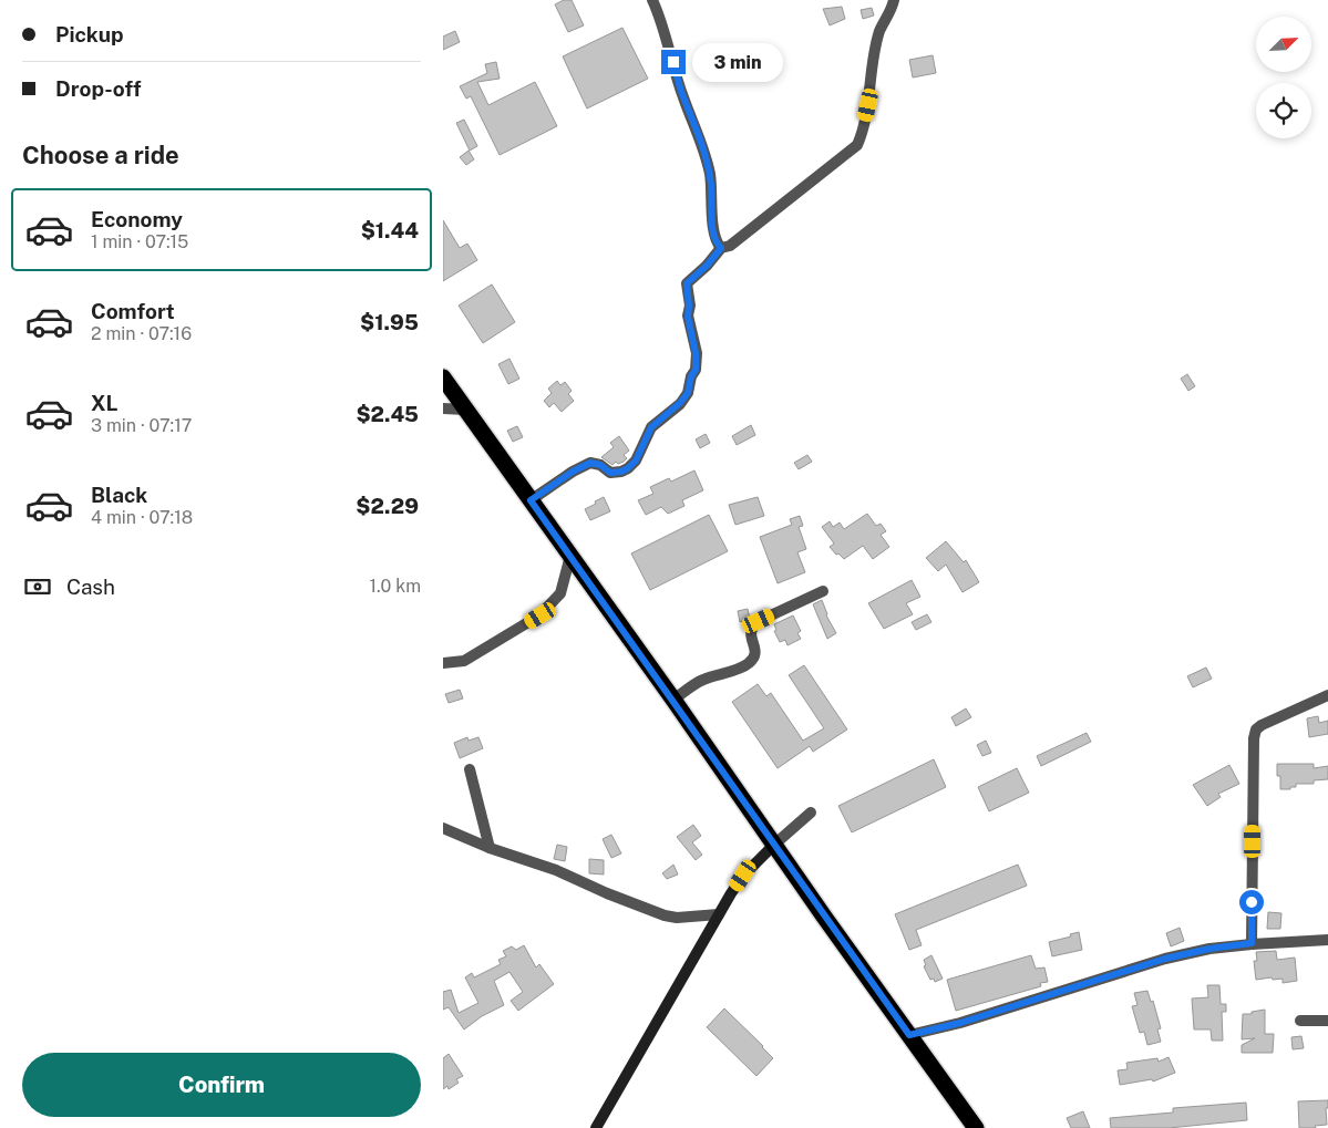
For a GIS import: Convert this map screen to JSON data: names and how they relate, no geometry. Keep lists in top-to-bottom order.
{
  "north": "top right",
  "page": {
    "banner": ["Pickup", "Drop-off"],
    "bubble": "3 min",
    "heading": "Choose a ride",
    "list": [
      {
        "name": "Economy",
        "note": "1 min · 07:15",
        "value": "$1.44"
      },
      {
        "name": "Comfort",
        "note": "2 min · 07:16",
        "value": "$1.95"
      },
      {
        "name": "XL",
        "note": "3 min · 07:17",
        "value": "$2.45"
      },
      {
        "name": "Black",
        "note": "4 min · 07:18",
        "value": "$2.29"
      }
    ],
    "pay": ["Cash", "1.0 km"],
    "buttons": "Confirm"
  }
}
